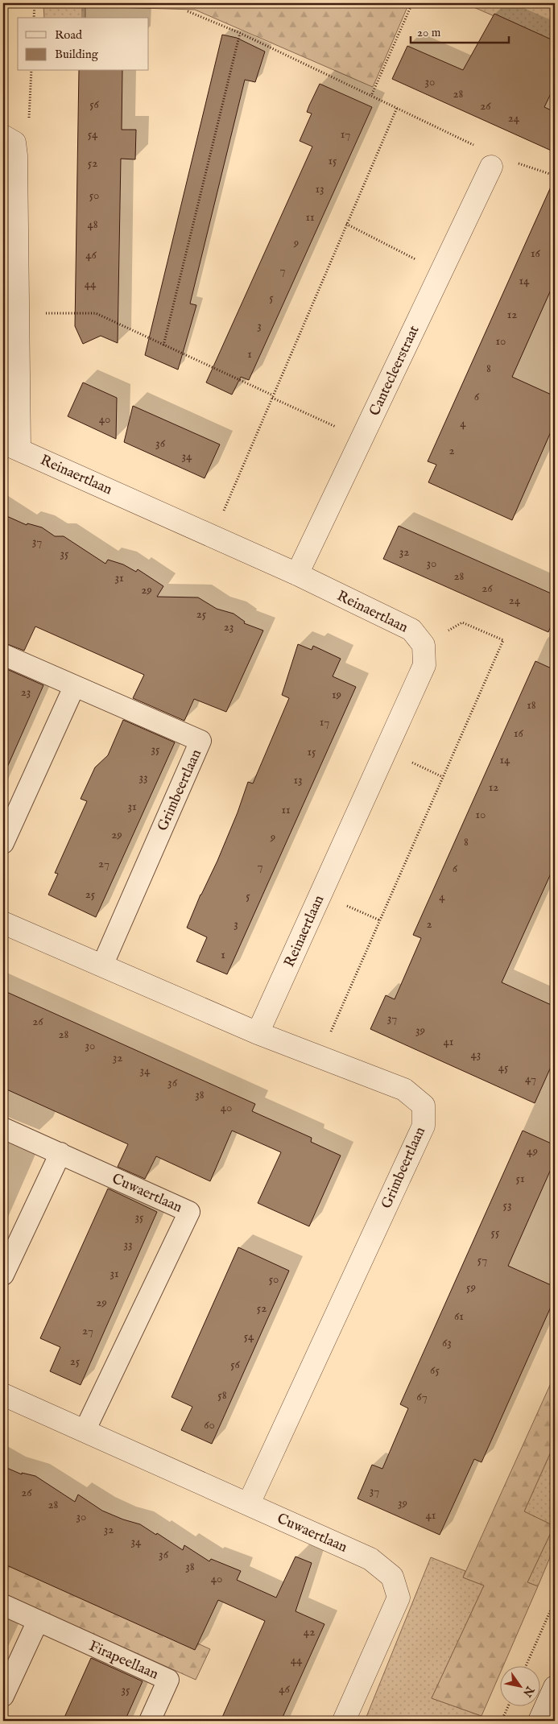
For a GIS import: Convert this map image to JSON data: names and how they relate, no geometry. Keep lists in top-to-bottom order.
{
  "streets": {
    "street": [
      "Cantecleerstraat",
      "Reinaertlaan",
      "Grimbeertlaan",
      "Cuwaertlaan",
      "Firapeellaan"
    ]
  },
  "crossings": [
    ["Cantecleerstraat", "Reinaertlaan"],
    ["Reinaertlaan", "Grimbeertlaan"],
    ["Grimbeertlaan", "Cuwaertlaan"]
  ],
  "house_numbers": [
    "30",
    "28",
    "56",
    "26",
    "24",
    "54",
    "17",
    "15",
    "52",
    "13",
    "50",
    "11",
    "48",
    "9",
    "16",
    "46",
    "7",
    "14",
    "44",
    "5",
    "12",
    "3",
    "10",
    "1",
    "8",
    "6",
    "40",
    "4",
    "36",
    "2",
    "34",
    "37",
    "32",
    "35",
    "30",
    "28",
    "31",
    "26",
    "29",
    "24",
    "25",
    "23",
    "23",
    "19",
    "18",
    "17",
    "16",
    "35",
    "15",
    "14",
    "33",
    "13",
    "12",
    "31",
    "11",
    "10",
    "29",
    "9",
    "8",
    "27",
    "7",
    "6",
    "25",
    "5",
    "4",
    "3",
    "2",
    "1",
    "37",
    "26",
    "39",
    "28",
    "41",
    "30",
    "43",
    "32",
    "45",
    "34",
    "47",
    "36",
    "38",
    "40",
    "49",
    "51",
    "53",
    "35",
    "55",
    "33",
    "57",
    "31",
    "50",
    "59",
    "29",
    "52",
    "61",
    "27",
    "54",
    "63",
    "25",
    "56",
    "65",
    "58",
    "67",
    "60",
    "37",
    "26",
    "39",
    "28",
    "41",
    "30",
    "32",
    "34",
    "36",
    "38",
    "40",
    "42",
    "44",
    "46",
    "35"
  ],
  "legend": ["Road", "Building"],
  "scale_bar": "20 m",
  "north": "bottom right"
}
